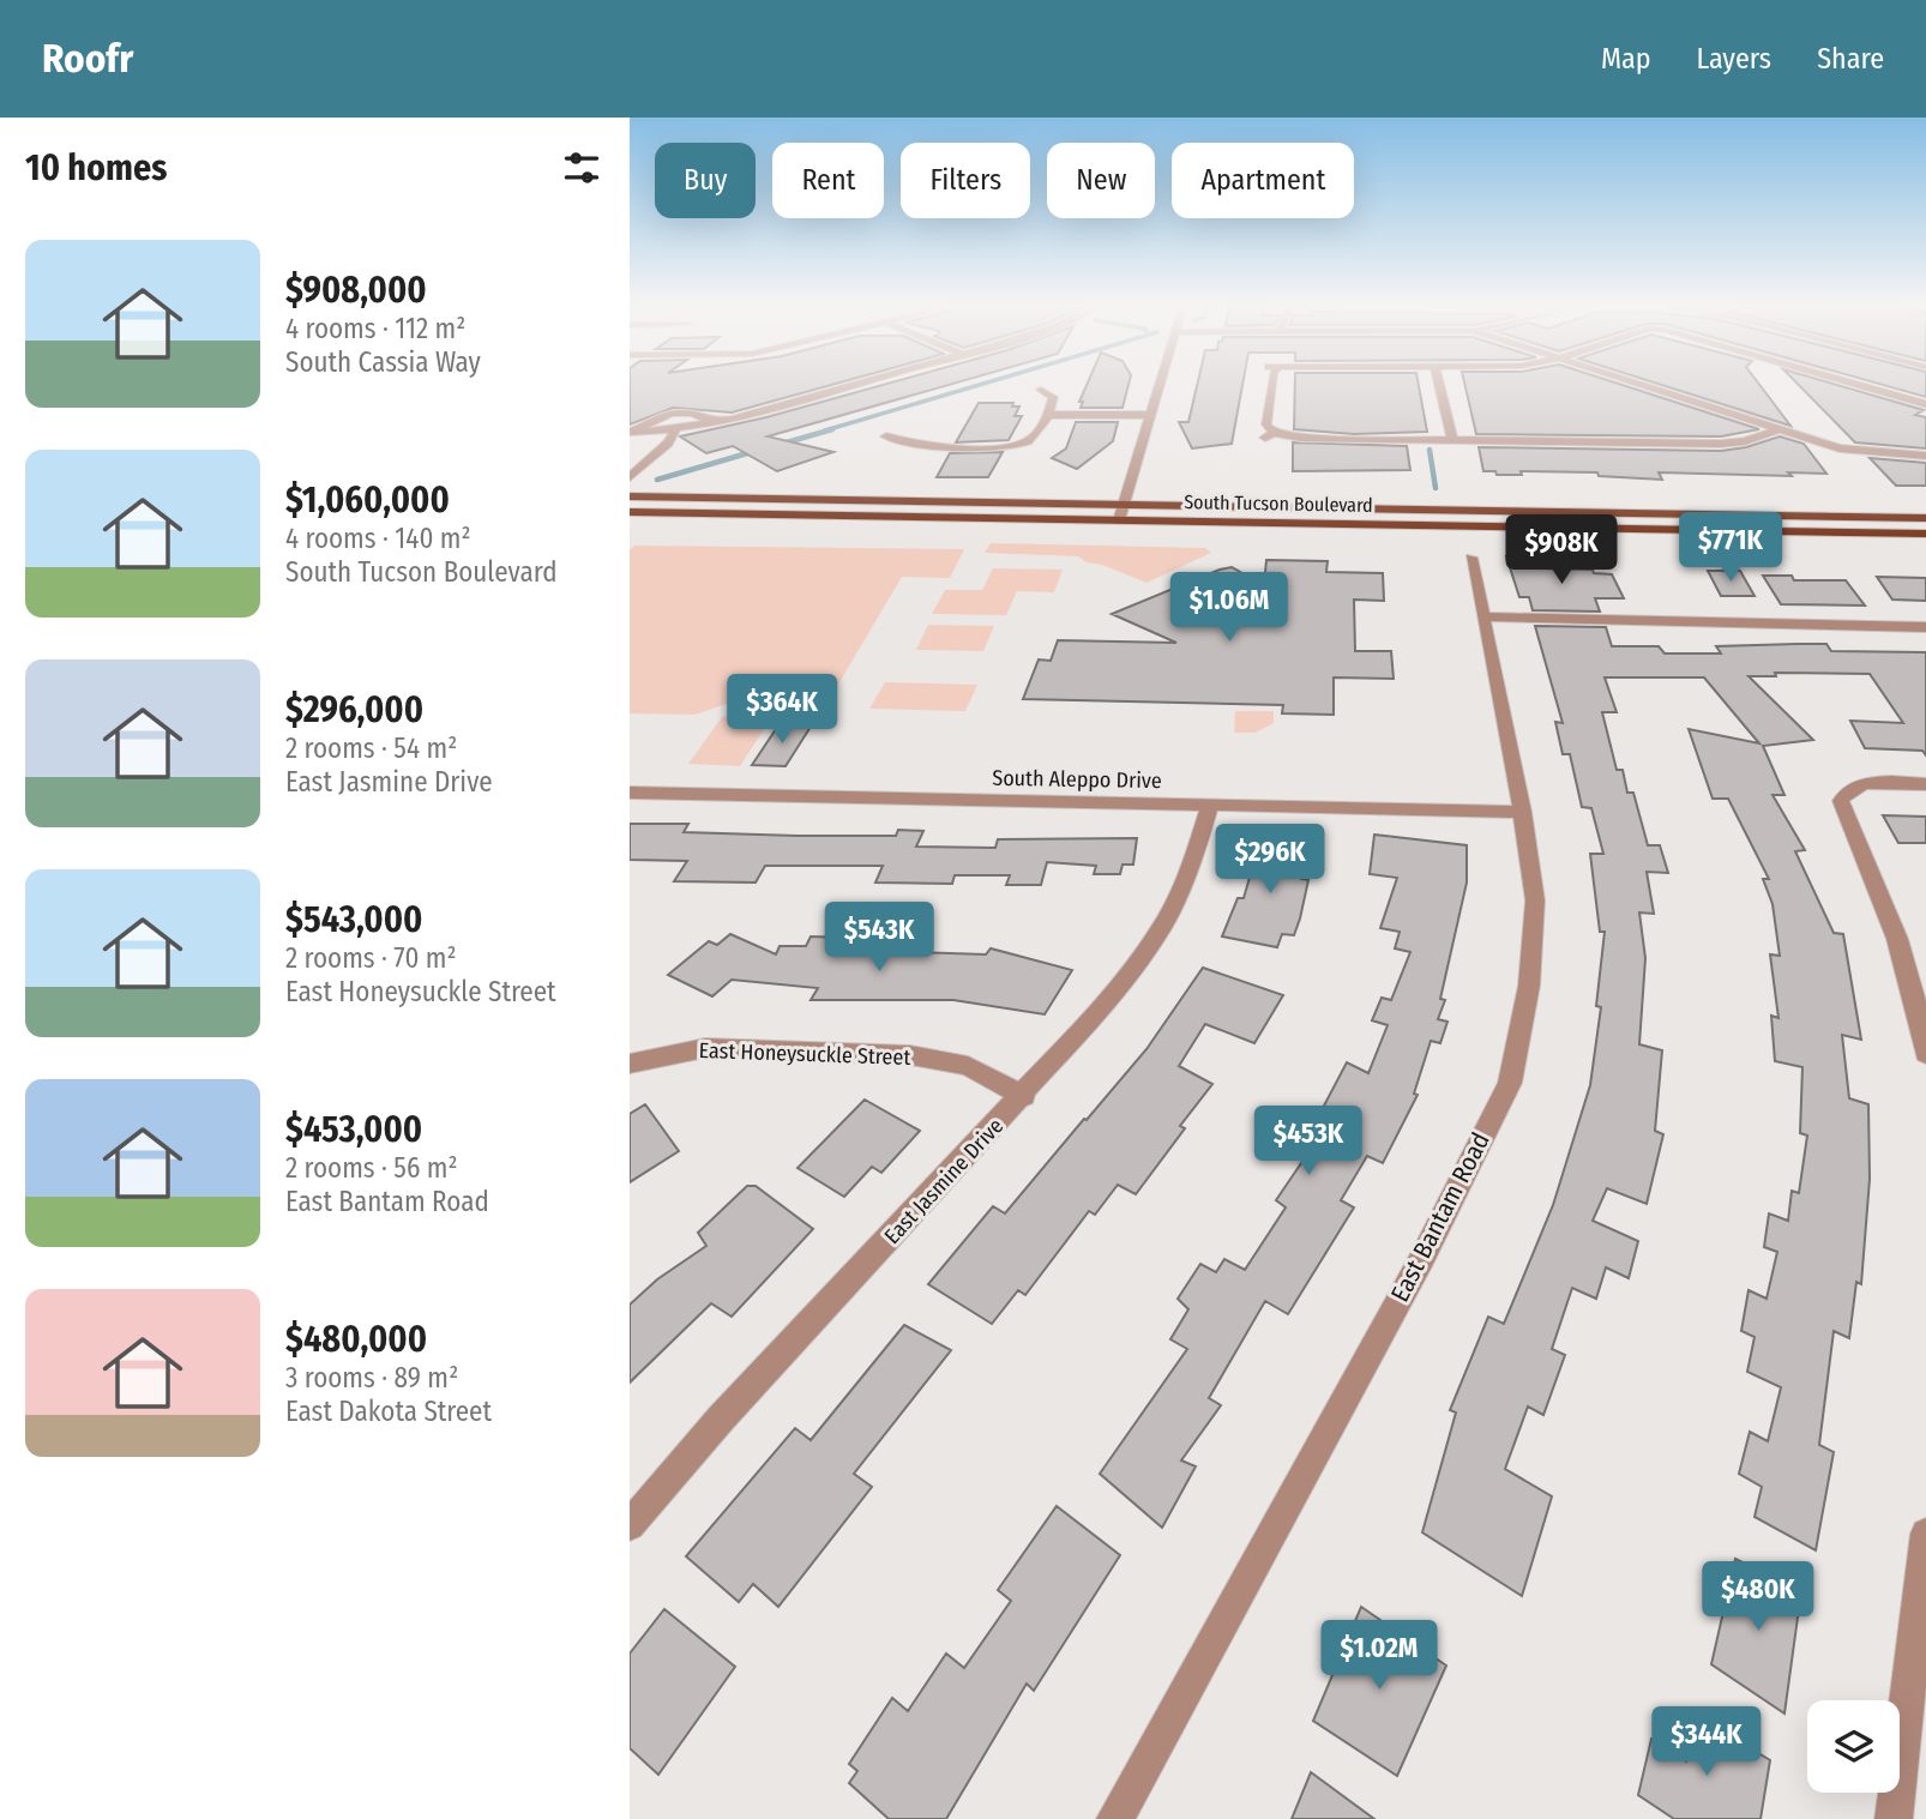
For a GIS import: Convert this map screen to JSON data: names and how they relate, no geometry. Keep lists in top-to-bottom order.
{
  "streets": {
    "main road": ["South Tucson Boulevard"],
    "street": [
      "South Aleppo Drive",
      "East Honeysuckle Street",
      "East Jasmine Drive",
      "East Bantam Road"
    ]
  },
  "crossings": [
    ["South Aleppo Drive", "East Jasmine Drive"],
    ["South Aleppo Drive", "East Bantam Road"],
    ["East Honeysuckle Street", "East Jasmine Drive"]
  ],
  "page": {
    "header": "Roofr",
    "nav": ["Map", "Layers", "Share"],
    "heading": "10 homes",
    "chip": [
      "Buy",
      "Rent",
      "Filters",
      "New",
      "Apartment"
    ],
    "list": [
      {
        "name": "$908,000",
        "note": "4 rooms · 112 m² · South Cassia Way"
      },
      {
        "name": "$1,060,000",
        "note": "4 rooms · 140 m² · South Tucson Boulevard"
      },
      {
        "name": "$296,000",
        "note": "2 rooms · 54 m² · East Jasmine Drive"
      },
      {
        "name": "$543,000",
        "note": "2 rooms · 70 m² · East Honeysuckle Street"
      },
      {
        "name": "$453,000",
        "note": "2 rooms · 56 m² · East Bantam Road"
      },
      {
        "name": "$480,000",
        "note": "3 rooms · 89 m² · East Dakota Street"
      }
    ],
    "price": [
      "$771K",
      "$908K",
      "$1.06M",
      "$364K",
      "$296K",
      "$543K",
      "$453K",
      "$480K",
      "$1.02M",
      "$344K"
    ]
  }
}
